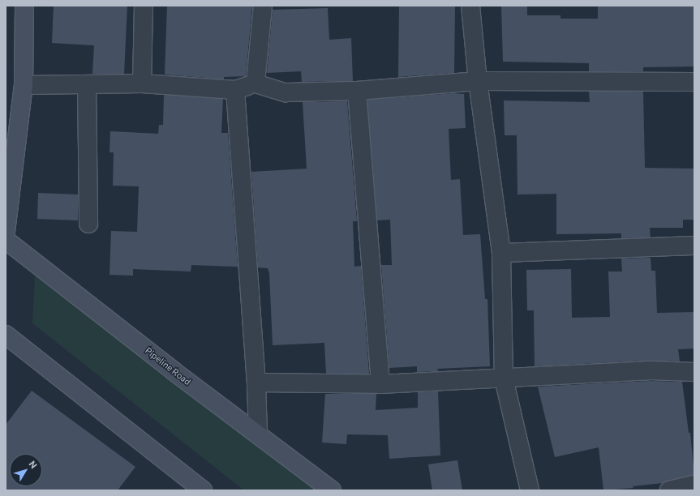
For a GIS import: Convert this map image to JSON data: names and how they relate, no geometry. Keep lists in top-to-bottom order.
{
  "streets": {
    "main road": ["Pipeline Road"]
  },
  "north": "top right"
}
